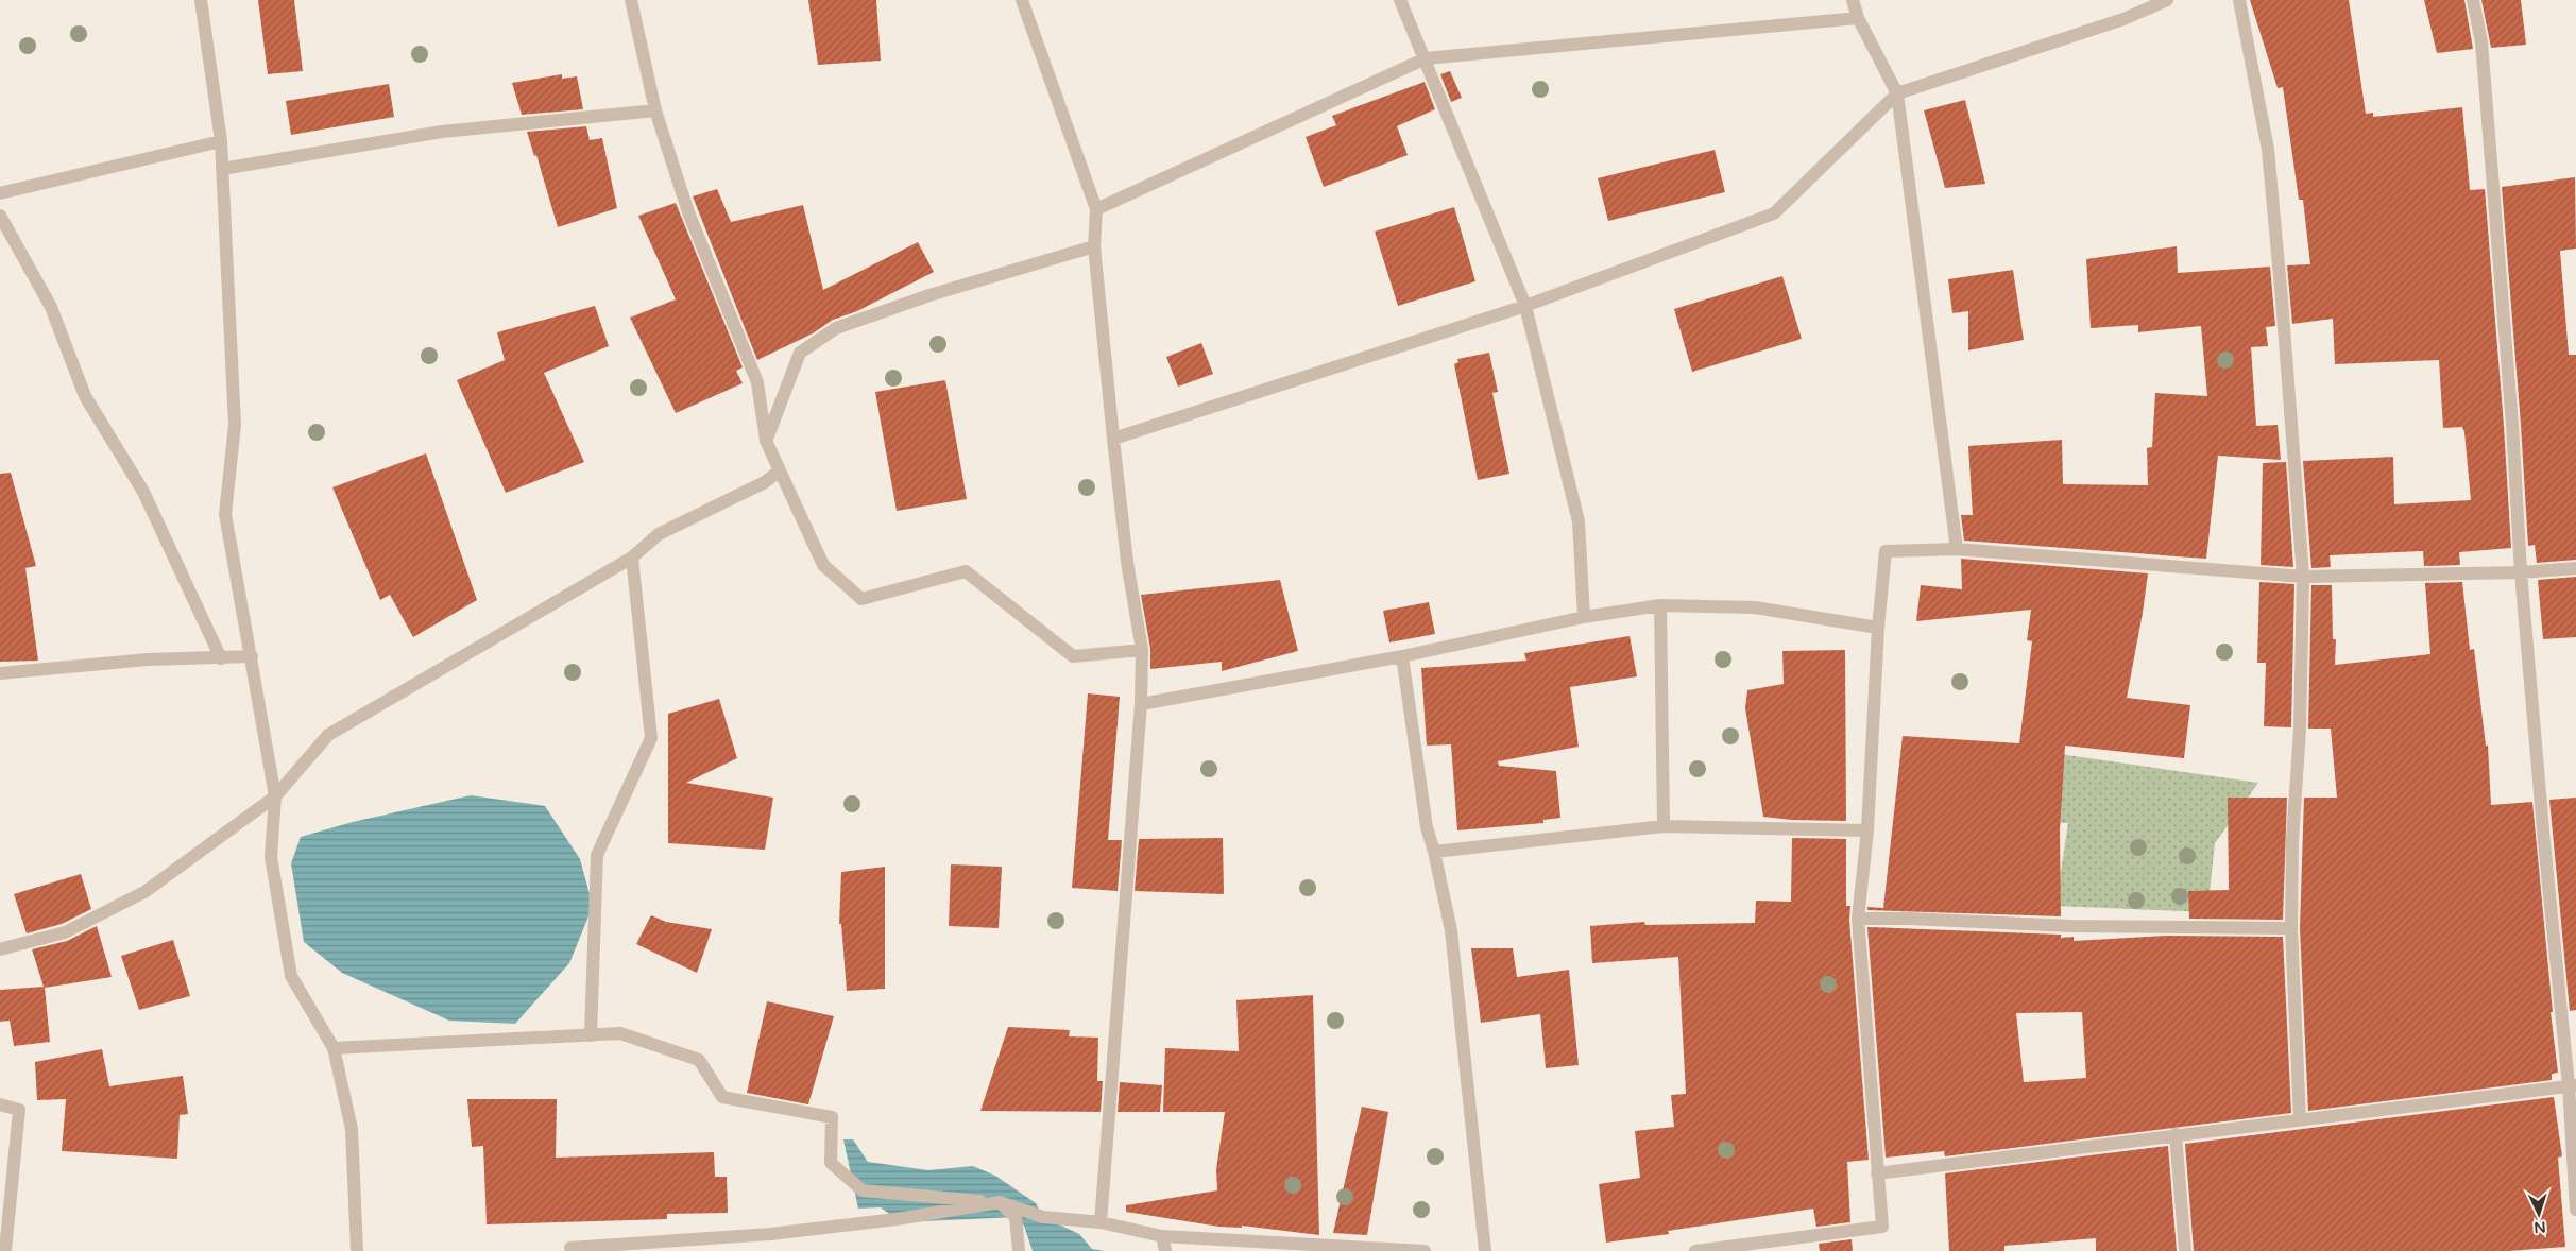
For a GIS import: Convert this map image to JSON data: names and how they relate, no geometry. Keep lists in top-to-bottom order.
{
  "north": "bottom"
}
